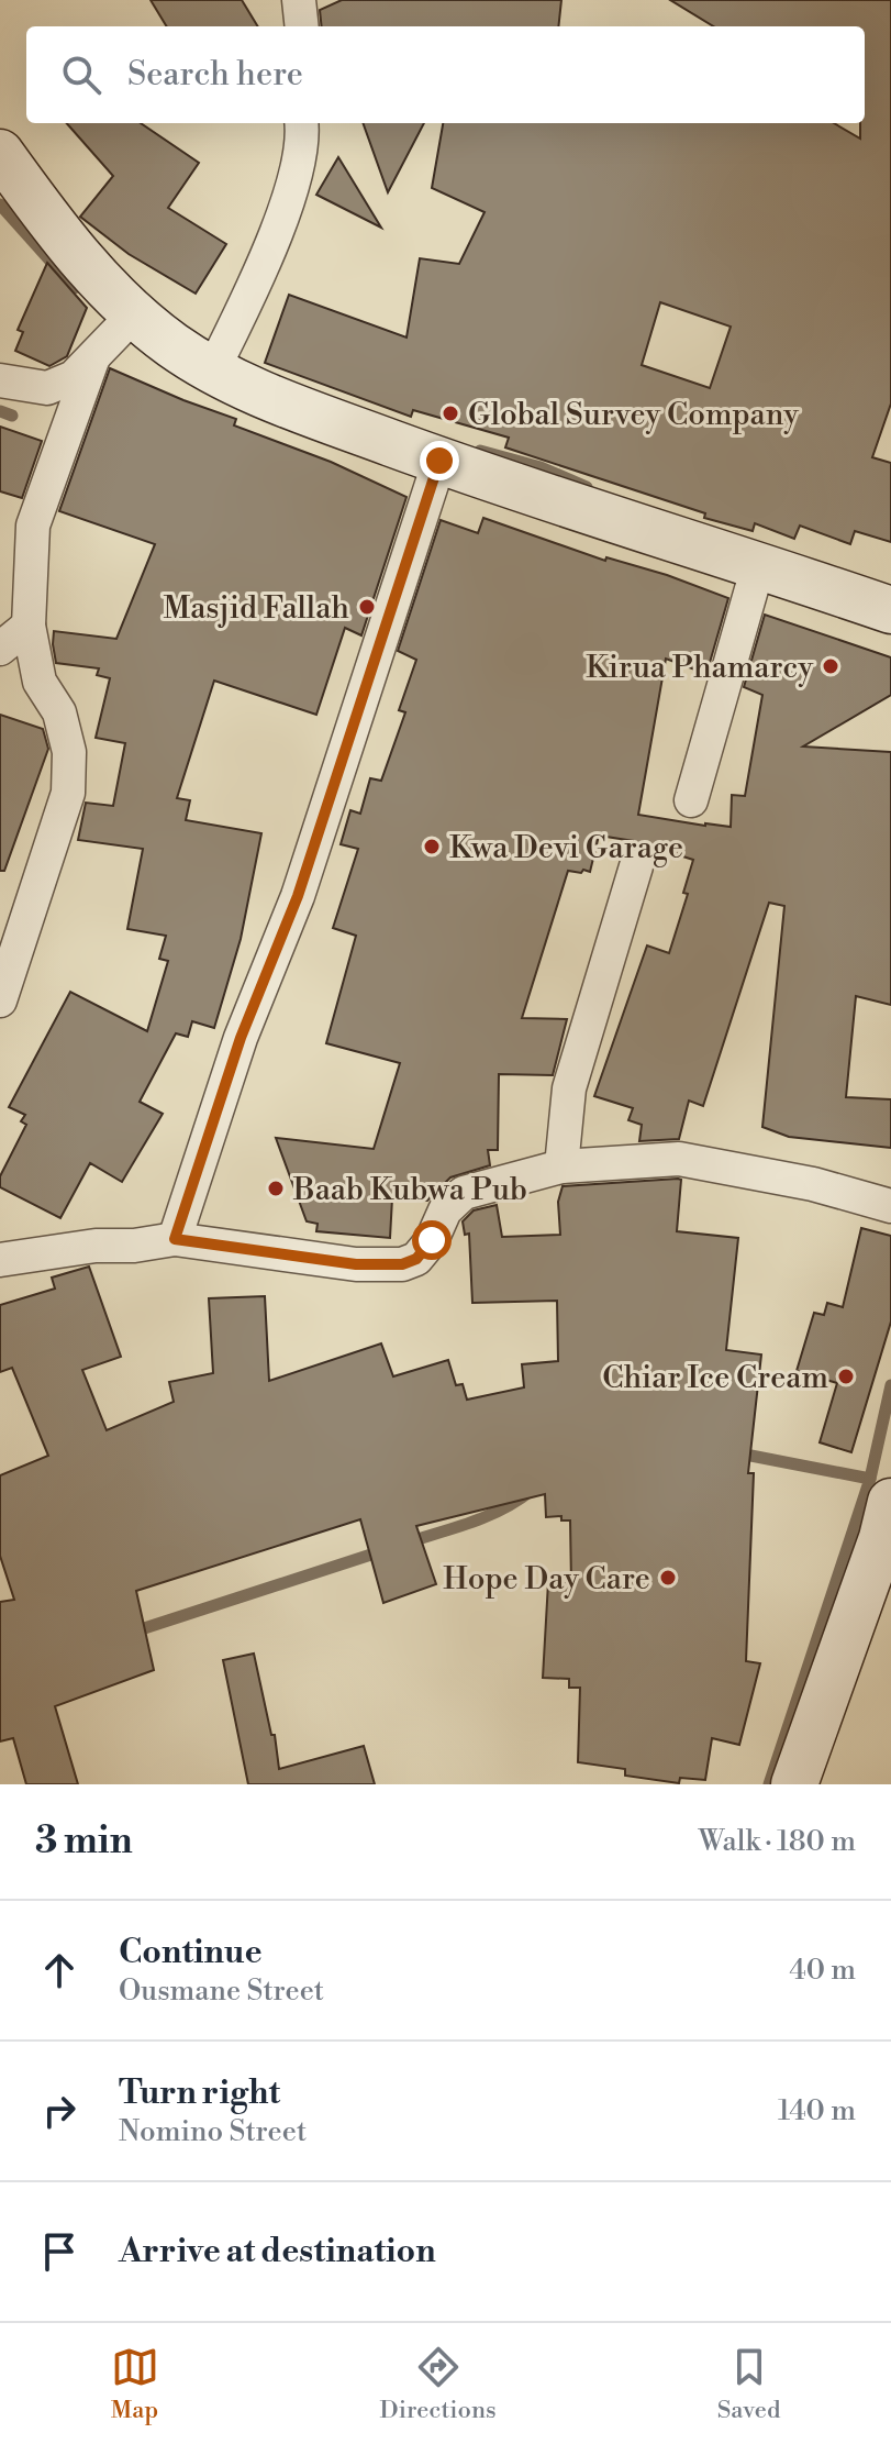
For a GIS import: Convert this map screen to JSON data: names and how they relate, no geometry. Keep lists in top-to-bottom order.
{
  "places": [
    "Global Survey Company",
    "Masjid Fallah",
    "Kirua Phamarcy",
    "Kwa Devi Garage",
    "Baab Kubwa Pub",
    "Chiar Ice Cream",
    "Hope Day Care"
  ],
  "page": {
    "search": "Search here",
    "heading": ["3 min", "Walk · 180 m"],
    "list": [
      ["Continue", "Ousmane Street", "40 m"],
      ["Turn right", "Nomino Street", "140 m"],
      "Arrive at destination"
    ],
    "nav": ["Map", "Directions", "Saved"]
  }
}
